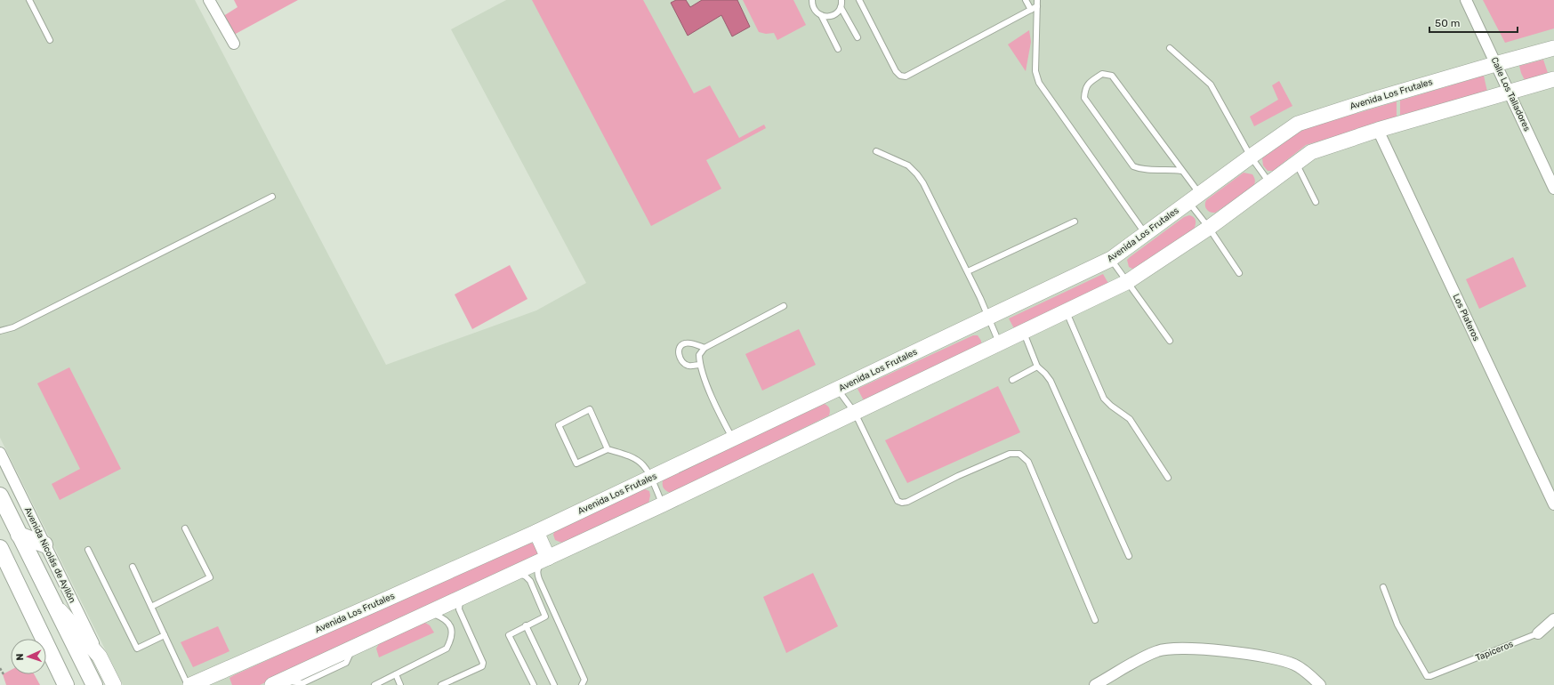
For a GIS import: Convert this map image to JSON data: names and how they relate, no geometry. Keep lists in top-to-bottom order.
{
  "streets": {
    "main road": ["Avenida Los Frutales", "Avenida Nicolás de Ayllón"],
    "street": ["Calle Los Talladores", "Los Plateros", "Tapiceros"]
  },
  "crossings": [
    ["Avenida Los Frutales", "Calle Los Talladores"]
  ],
  "scale_bar": "50 m",
  "north": "left"
}
